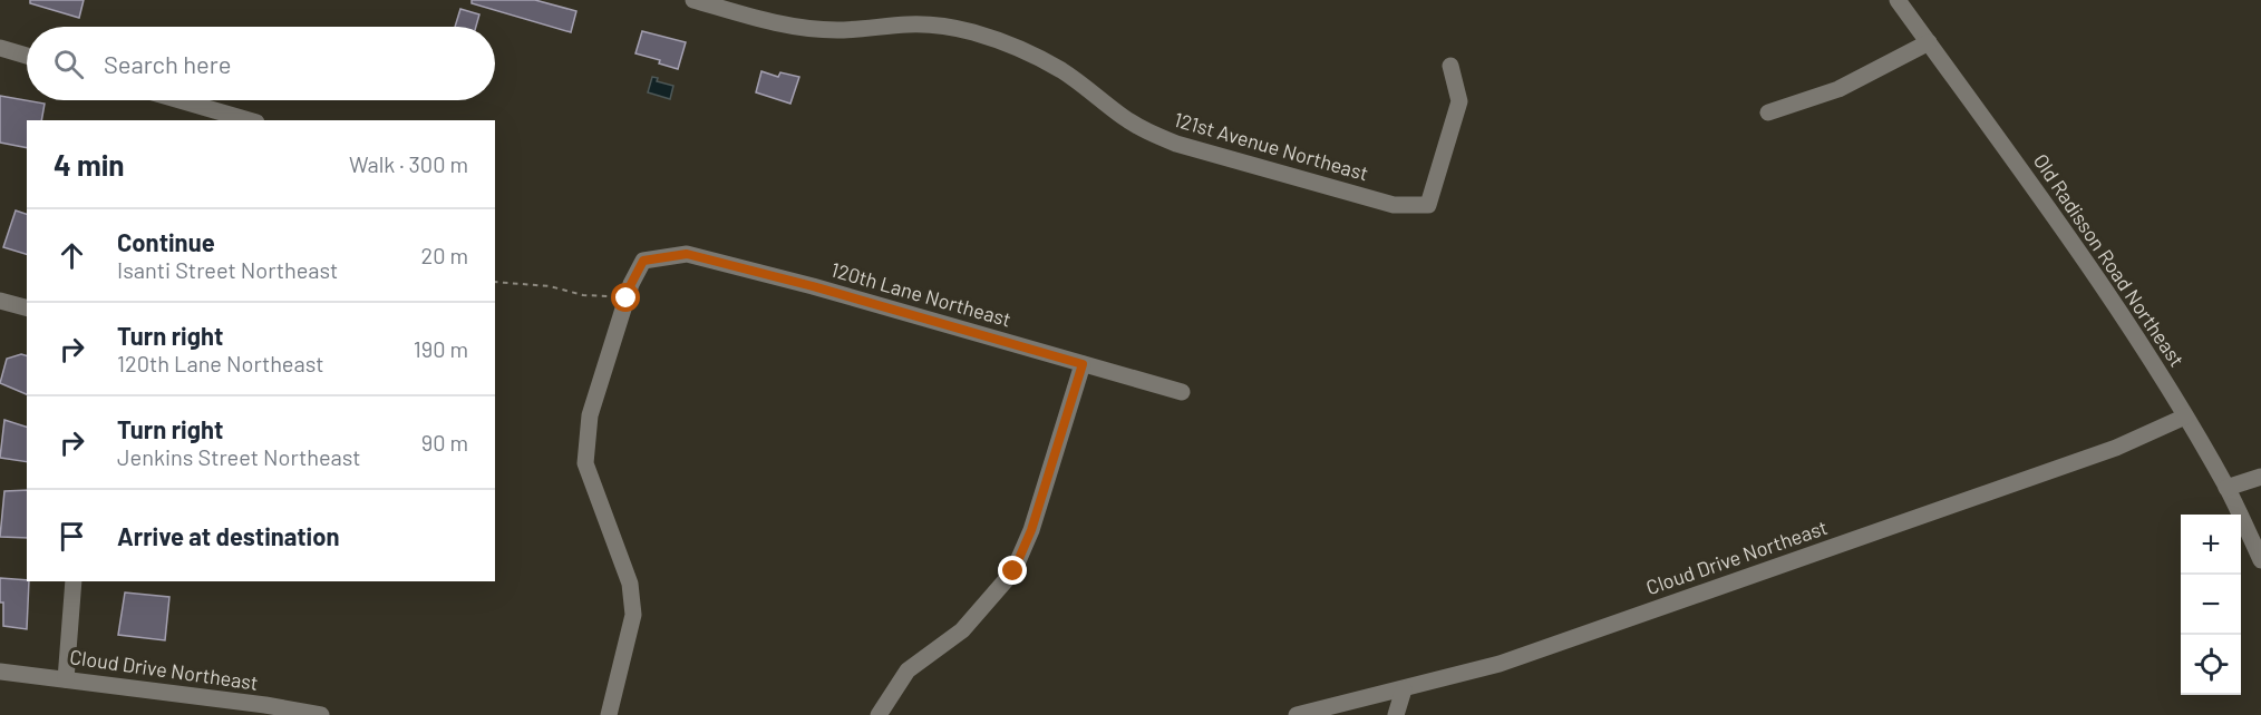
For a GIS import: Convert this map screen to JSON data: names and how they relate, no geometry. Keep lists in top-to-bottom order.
{
  "streets": {
    "street": [
      "121st Avenue Northeast",
      "Old Radisson Road Northeast",
      "120th Lane Northeast",
      "Cloud Drive Northeast"
    ]
  },
  "crossings": [
    ["Old Radisson Road Northeast", "Cloud Drive Northeast"]
  ],
  "page": {
    "search": "Search here",
    "heading": ["4 min", "Walk · 300 m"],
    "list": [
      ["Continue", "Isanti Street Northeast", "20 m"],
      ["Turn right", "120th Lane Northeast", "190 m"],
      ["Turn right", "Jenkins Street Northeast", "90 m"],
      "Arrive at destination"
    ],
    "map_buttons": ["+", "−"]
  }
}
